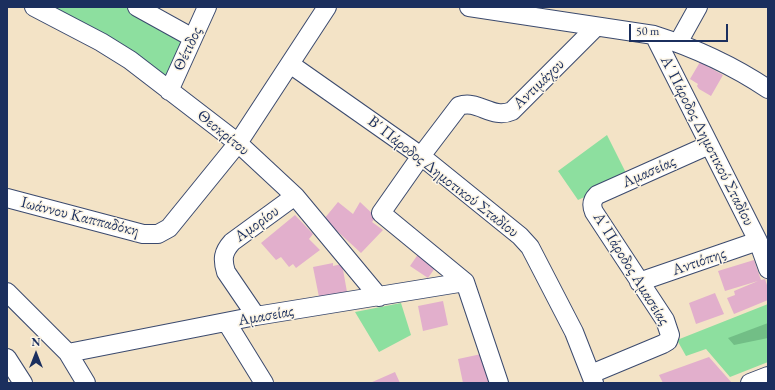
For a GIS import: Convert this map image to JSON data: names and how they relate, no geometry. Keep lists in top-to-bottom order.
{
  "streets": {
    "street": [
      "Θέτιδος",
      "Αντιμάχου",
      "Θεοκρίτου",
      "Α΄ Πάροδος Δημοτικού Σταδίου",
      "Αμασείας",
      "Β΄ Πάροδος Δημοτικού Σταδίου",
      "Ιωάννου Καππαδόκη",
      "Αμορίου",
      "Αντιόπης",
      "Α΄ Πάροδος Αμασείας"
    ]
  },
  "crossings": [
    ["Θέτιδος", "Θεοκρίτου"],
    ["Αντιμάχου", "Αμασείας"],
    ["Αντιμάχου", "Β΄ Πάροδος Δημοτικού Σταδίου"],
    ["Θεοκρίτου", "Αμασείας"],
    ["Θεοκρίτου", "Ιωάννου Καππαδόκη"],
    ["Θεοκρίτου", "Αμορίου"],
    ["Α΄ Πάροδος Δημοτικού Σταδίου", "Αμασείας"],
    ["Α΄ Πάροδος Δημοτικού Σταδίου", "Αντιόπης"],
    ["Αμασείας", "Αμορίου"],
    ["Αμασείας", "Α΄ Πάροδος Αμασείας"],
    ["Β΄ Πάροδος Δημοτικού Σταδίου", "Ιωάννου Καππαδόκη"],
    ["Β΄ Πάροδος Δημοτικού Σταδίου", "Α΄ Πάροδος Αμασείας"],
    ["Αντιόπης", "Α΄ Πάροδος Αμασείας"]
  ],
  "scale_bar": "50 m",
  "north": "top"
}
